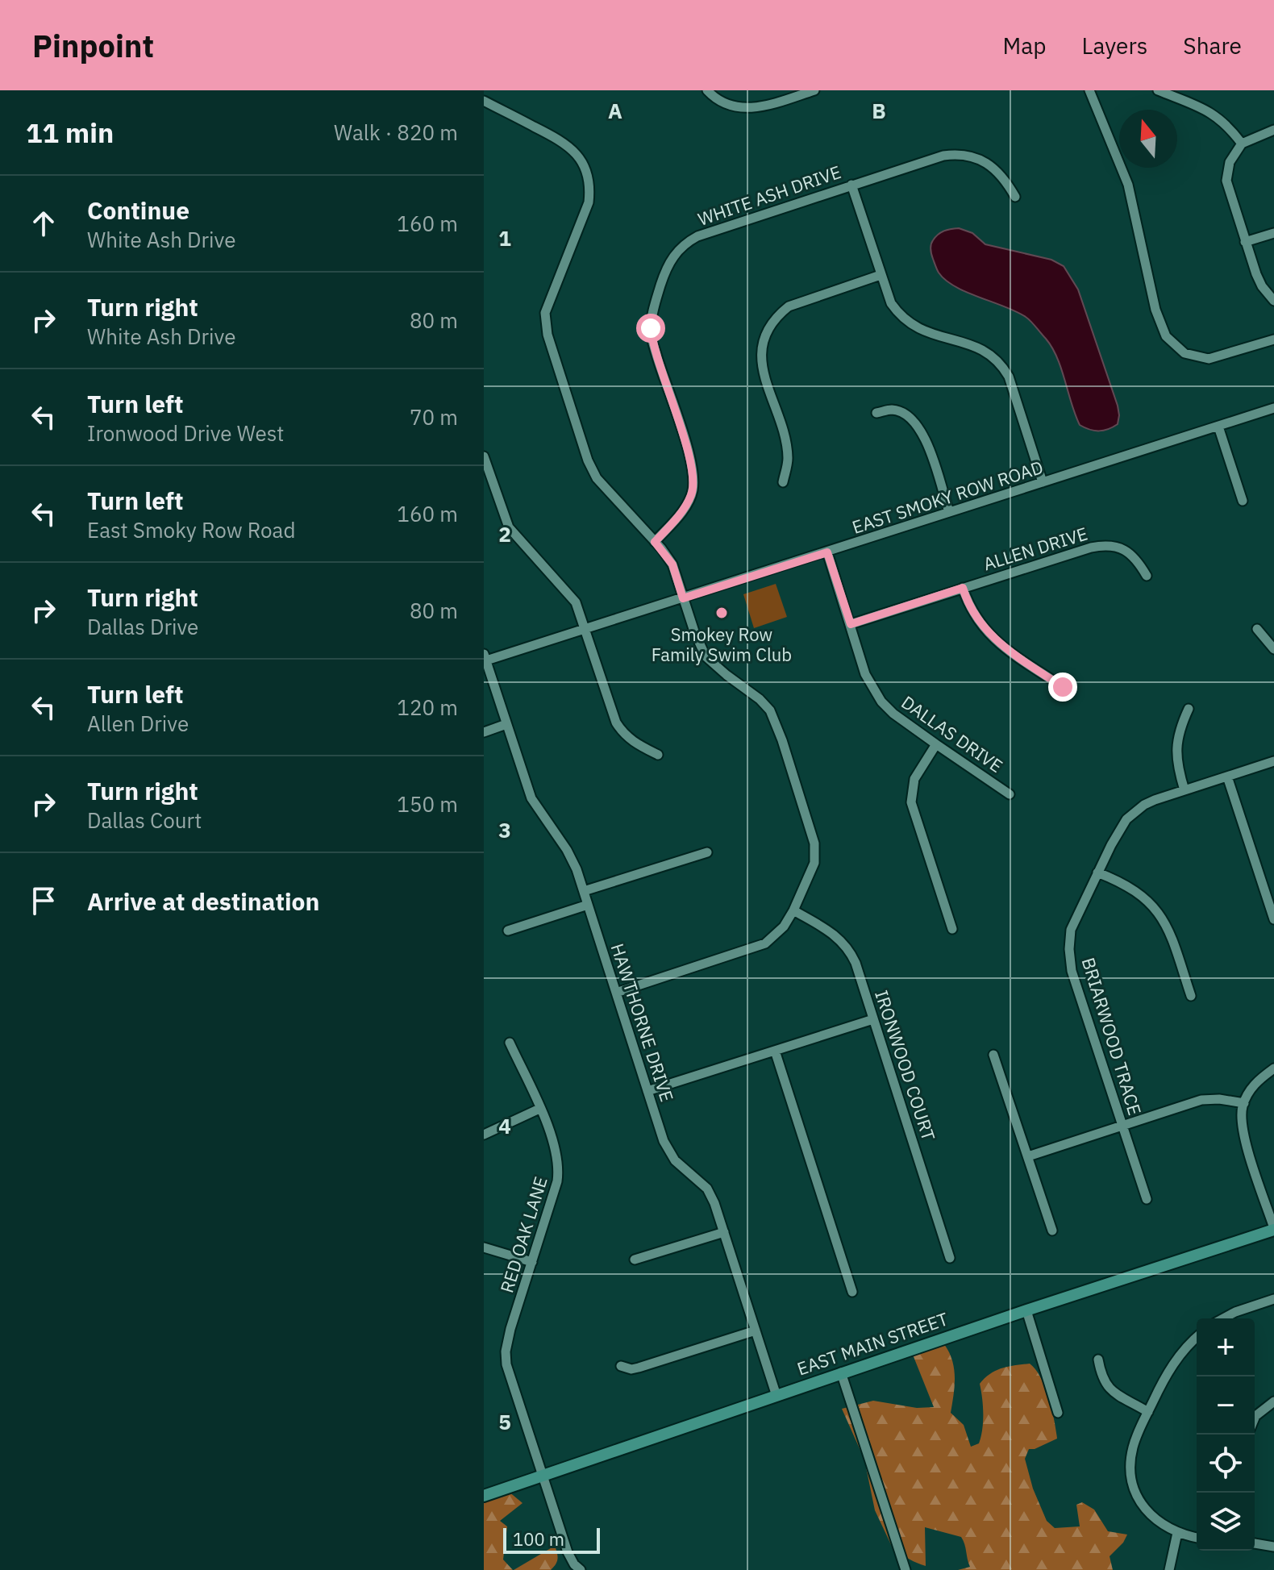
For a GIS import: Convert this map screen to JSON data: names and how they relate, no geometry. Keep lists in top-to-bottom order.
{
  "streets": {
    "main road": ["EAST MAIN STREET"],
    "street": [
      "WHITE ASH DRIVE",
      "EAST SMOKY ROW ROAD",
      "ALLEN DRIVE",
      "DALLAS DRIVE",
      "HAWTHORNE DRIVE",
      "BRIARWOOD TRACE",
      "IRONWOOD COURT",
      "RED OAK LANE"
    ]
  },
  "crossings": [
    ["EAST SMOKY ROW ROAD", "DALLAS DRIVE"],
    ["EAST SMOKY ROW ROAD", "HAWTHORNE DRIVE"],
    ["ALLEN DRIVE", "DALLAS DRIVE"],
    ["HAWTHORNE DRIVE", "EAST MAIN STREET"],
    ["RED OAK LANE", "EAST MAIN STREET"]
  ],
  "places": ["Smokey Row Family Swim Club"],
  "scale_bar": "100 m",
  "north": "top",
  "page": {
    "header": "Pinpoint",
    "nav": ["Map", "Layers", "Share"],
    "heading": ["11 min", "Walk · 820 m"],
    "list": [
      ["Continue", "White Ash Drive", "160 m"],
      ["Turn right", "White Ash Drive", "80 m"],
      ["Turn left", "Ironwood Drive West", "70 m"],
      ["Turn left", "East Smoky Row Road", "160 m"],
      ["Turn right", "Dallas Drive", "80 m"],
      ["Turn left", "Allen Drive", "120 m"],
      ["Turn right", "Dallas Court", "150 m"],
      "Arrive at destination"
    ],
    "map_buttons": ["+", "−"],
    "scale": "100 m"
  },
  "grid": {
    "columns": ["A", "B"],
    "rows": [
      "1",
      "2",
      "3",
      "4",
      "5"
    ]
  }
}
